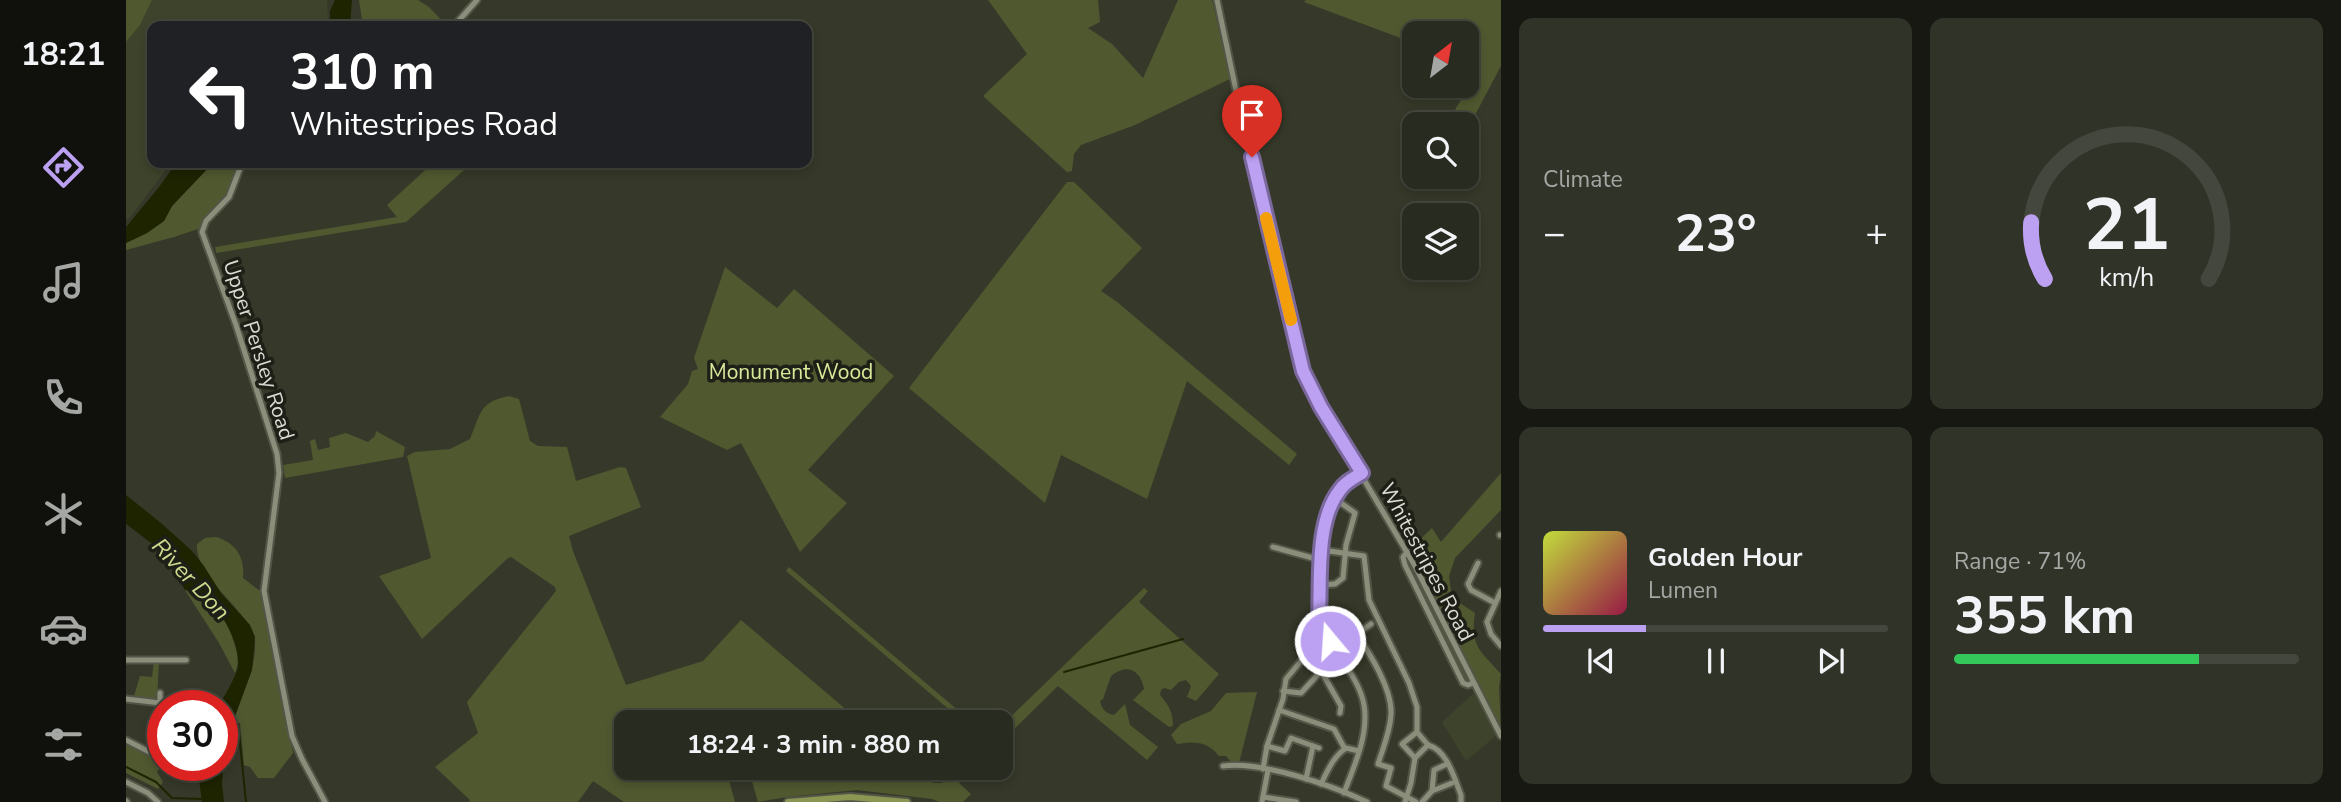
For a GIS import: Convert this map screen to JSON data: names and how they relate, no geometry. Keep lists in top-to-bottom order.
{
  "streets": {
    "street": ["Upper Persley Road", "Whitestripes Road"]
  },
  "water": ["River Don"],
  "parks": ["Monument Wood"],
  "north": "top right",
  "page": {
    "tabs": "18:21",
    "tile": [
      "Climate",
      ["Range · 71%", "355 km"]
    ],
    "turn": ["310 m", "Whitestripes Road"],
    "heat": ["−", "23°", "+"],
    "song": ["Golden Hour", "Lumen"],
    "limit": "30",
    "trip": "18:24 · 3 min · 880 m",
    "gauge": ["21", "km/h"]
  }
}
